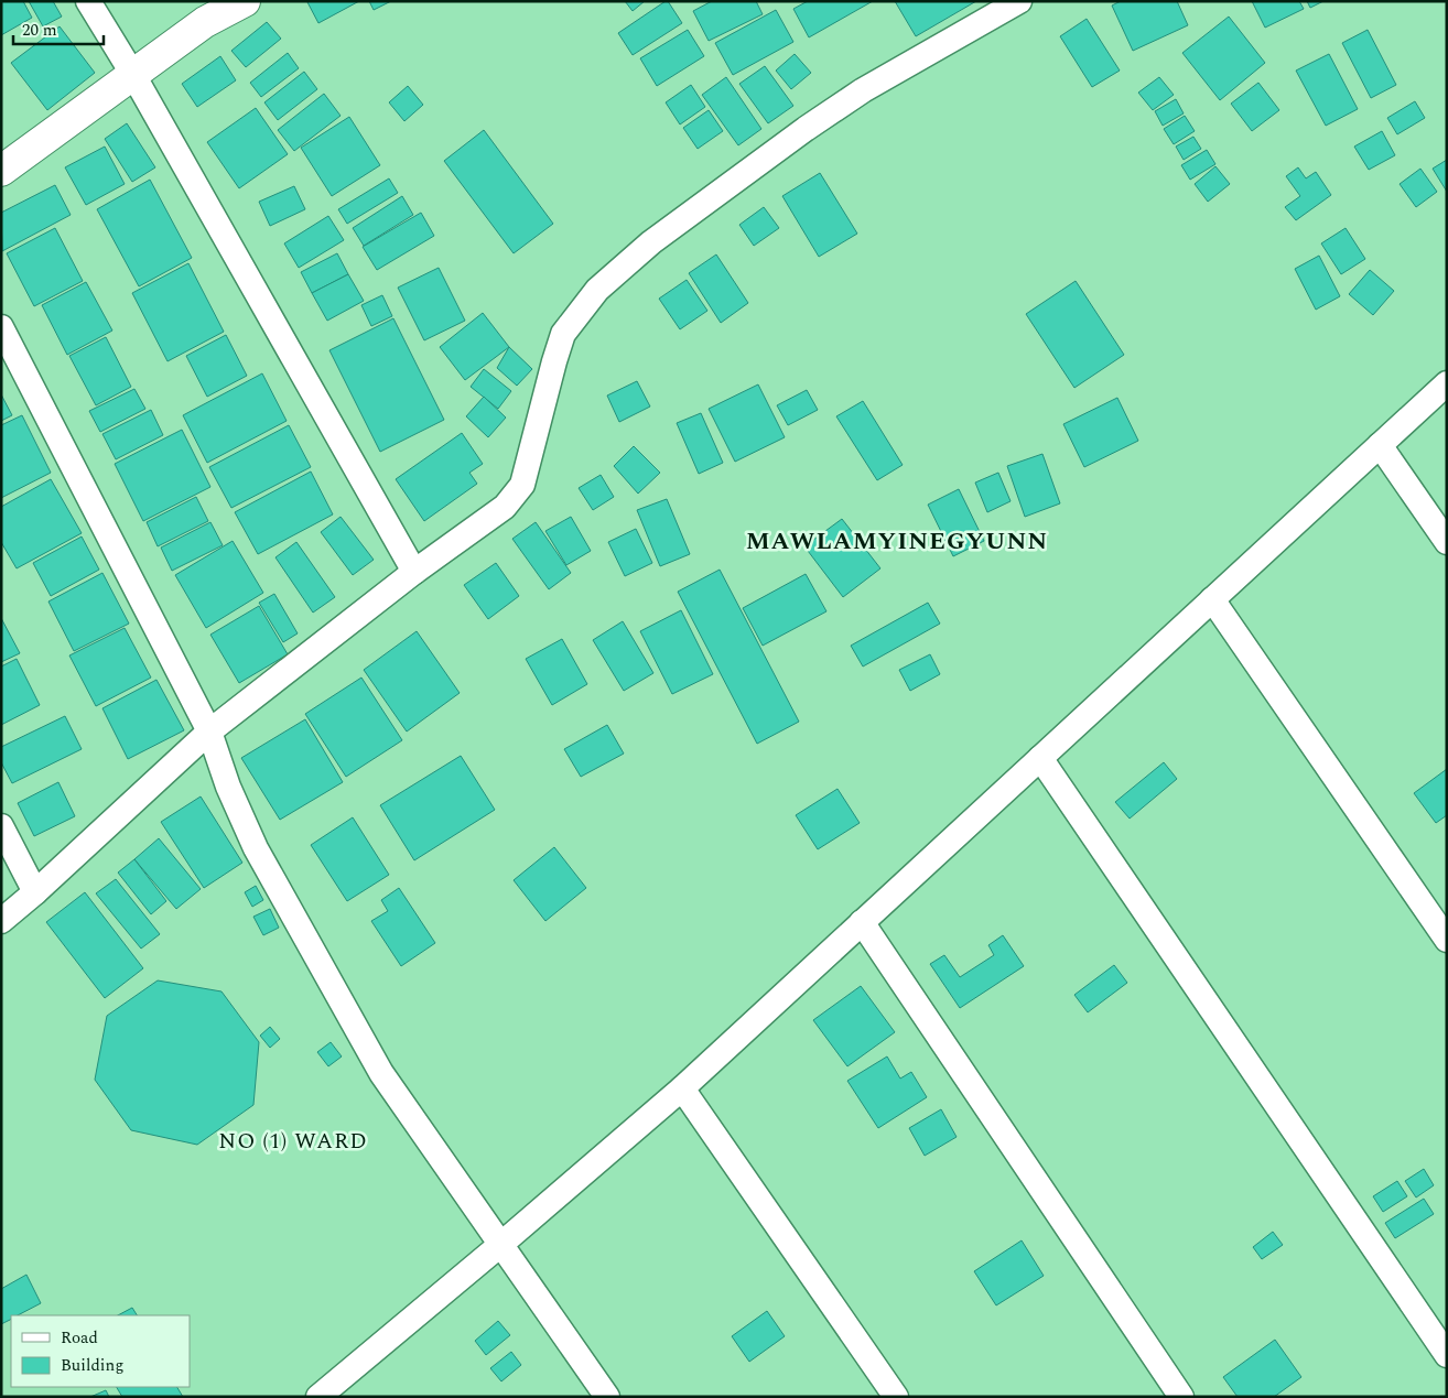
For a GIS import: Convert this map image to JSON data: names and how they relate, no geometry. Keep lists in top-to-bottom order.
{
  "districts": ["MAWLAMYINEGYUNN", "NO (1) WARD"],
  "legend": ["Road", "Building"],
  "scale_bar": "20 m"
}
